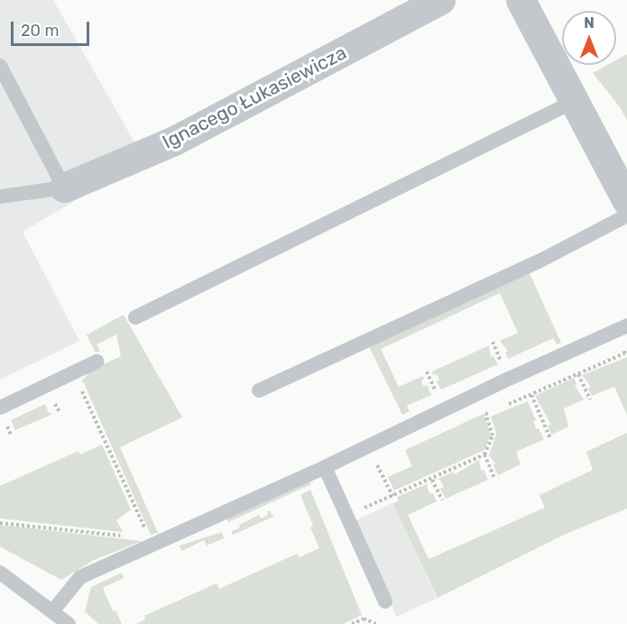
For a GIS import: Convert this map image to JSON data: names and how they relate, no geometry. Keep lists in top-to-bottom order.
{
  "streets": {
    "street": ["Ignacego Łukasiewicza"]
  },
  "scale_bar": "20 m",
  "north": "top"
}
